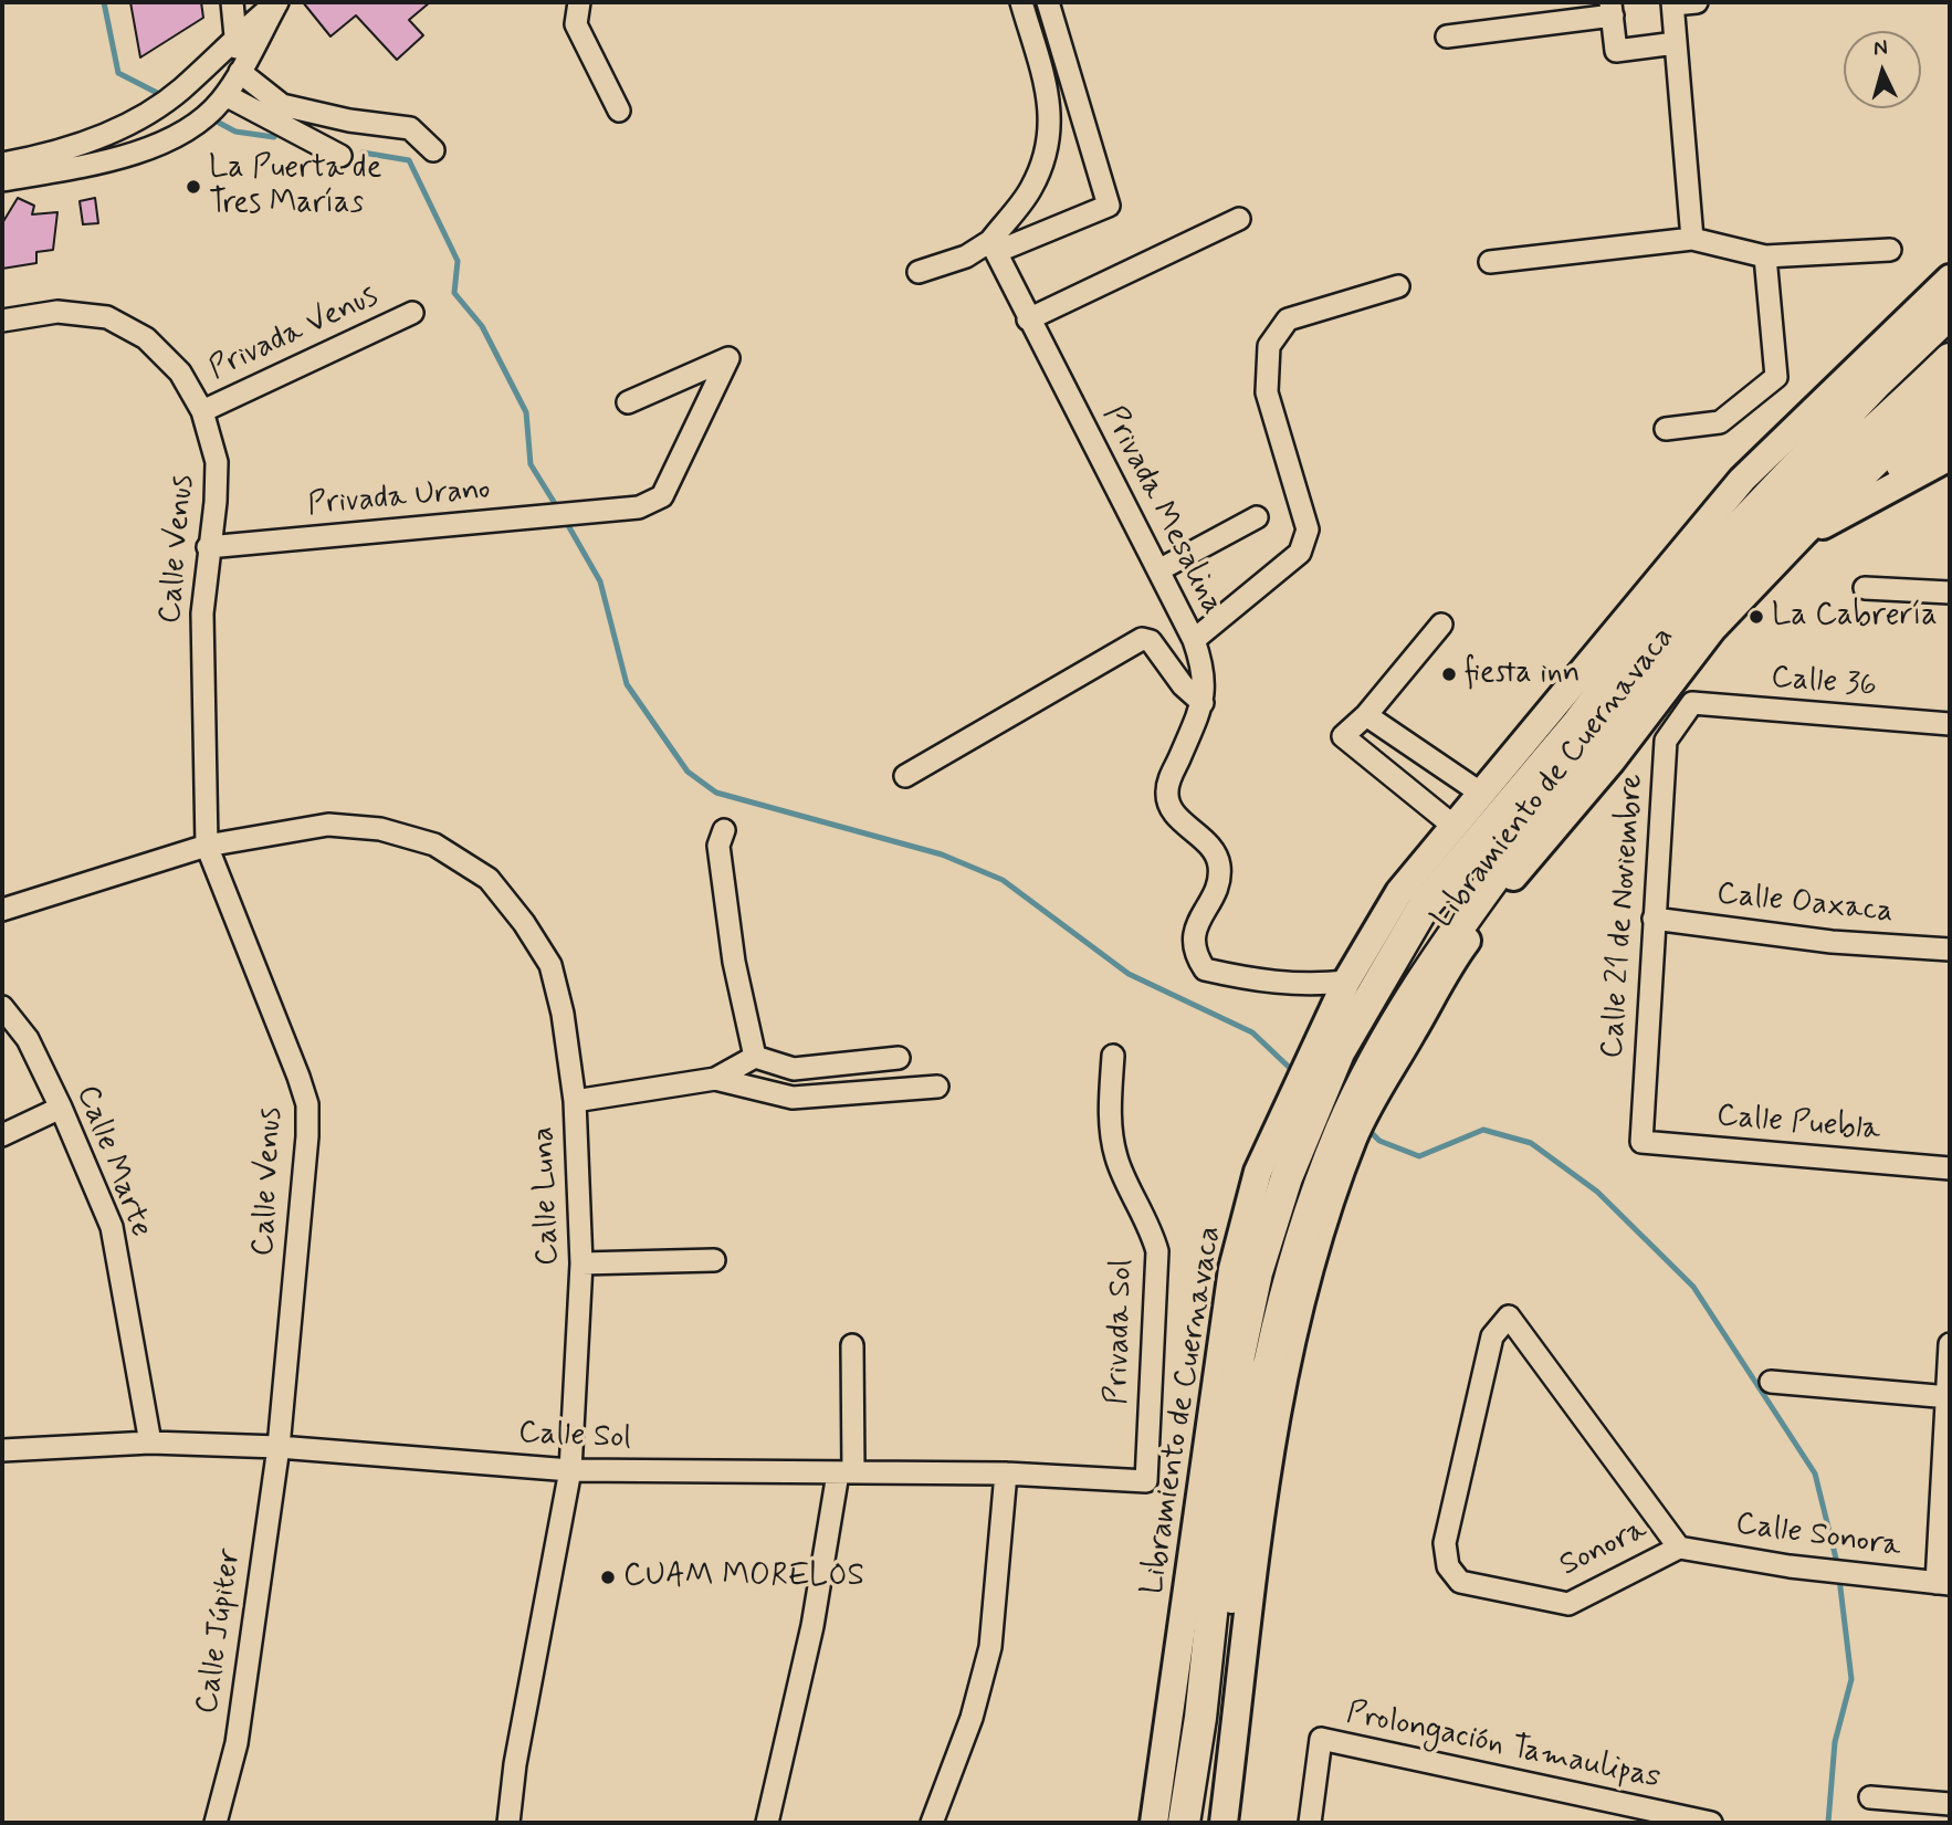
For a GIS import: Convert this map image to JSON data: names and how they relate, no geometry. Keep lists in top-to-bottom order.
{
  "streets": {
    "main road": ["Libramiento de Cuernavaca"],
    "street": [
      "Privada Venus",
      "Privada Urano",
      "Privada Mesalina",
      "Calle Venus",
      "Calle 36",
      "Calle Oaxaca",
      "Calle 21 de Noviembre",
      "Calle Puebla",
      "Calle Marte",
      "Calle Luna",
      "Privada Sol",
      "Calle Sol",
      "Calle Sonora",
      "Sonora",
      "Calle Júpiter",
      "Prolongación Tamaulipas"
    ]
  },
  "crossings": [
    ["Privada Venus", "Calle Venus"],
    ["Privada Urano", "Calle Venus"],
    ["Privada Mesalina", "Libramiento de Cuernavaca"],
    ["Calle Venus", "Calle Luna"],
    ["Calle Venus", "Calle Sol"],
    ["Calle Venus", "Calle Júpiter"],
    ["Calle 36", "Calle 21 de Noviembre"],
    ["Calle Oaxaca", "Calle 21 de Noviembre"],
    ["Calle 21 de Noviembre", "Calle Puebla"],
    ["Calle Marte", "Calle Sol"],
    ["Calle Luna", "Calle Sol"],
    ["Privada Sol", "Calle Sol"],
    ["Calle Sol", "Calle Júpiter"],
    ["Calle Sonora", "Sonora"]
  ],
  "places": [
    "La Puerta de Tres Marías",
    "La Cabrería",
    "fiesta inn",
    "CUAM MORELOS"
  ],
  "north": "top"
}
